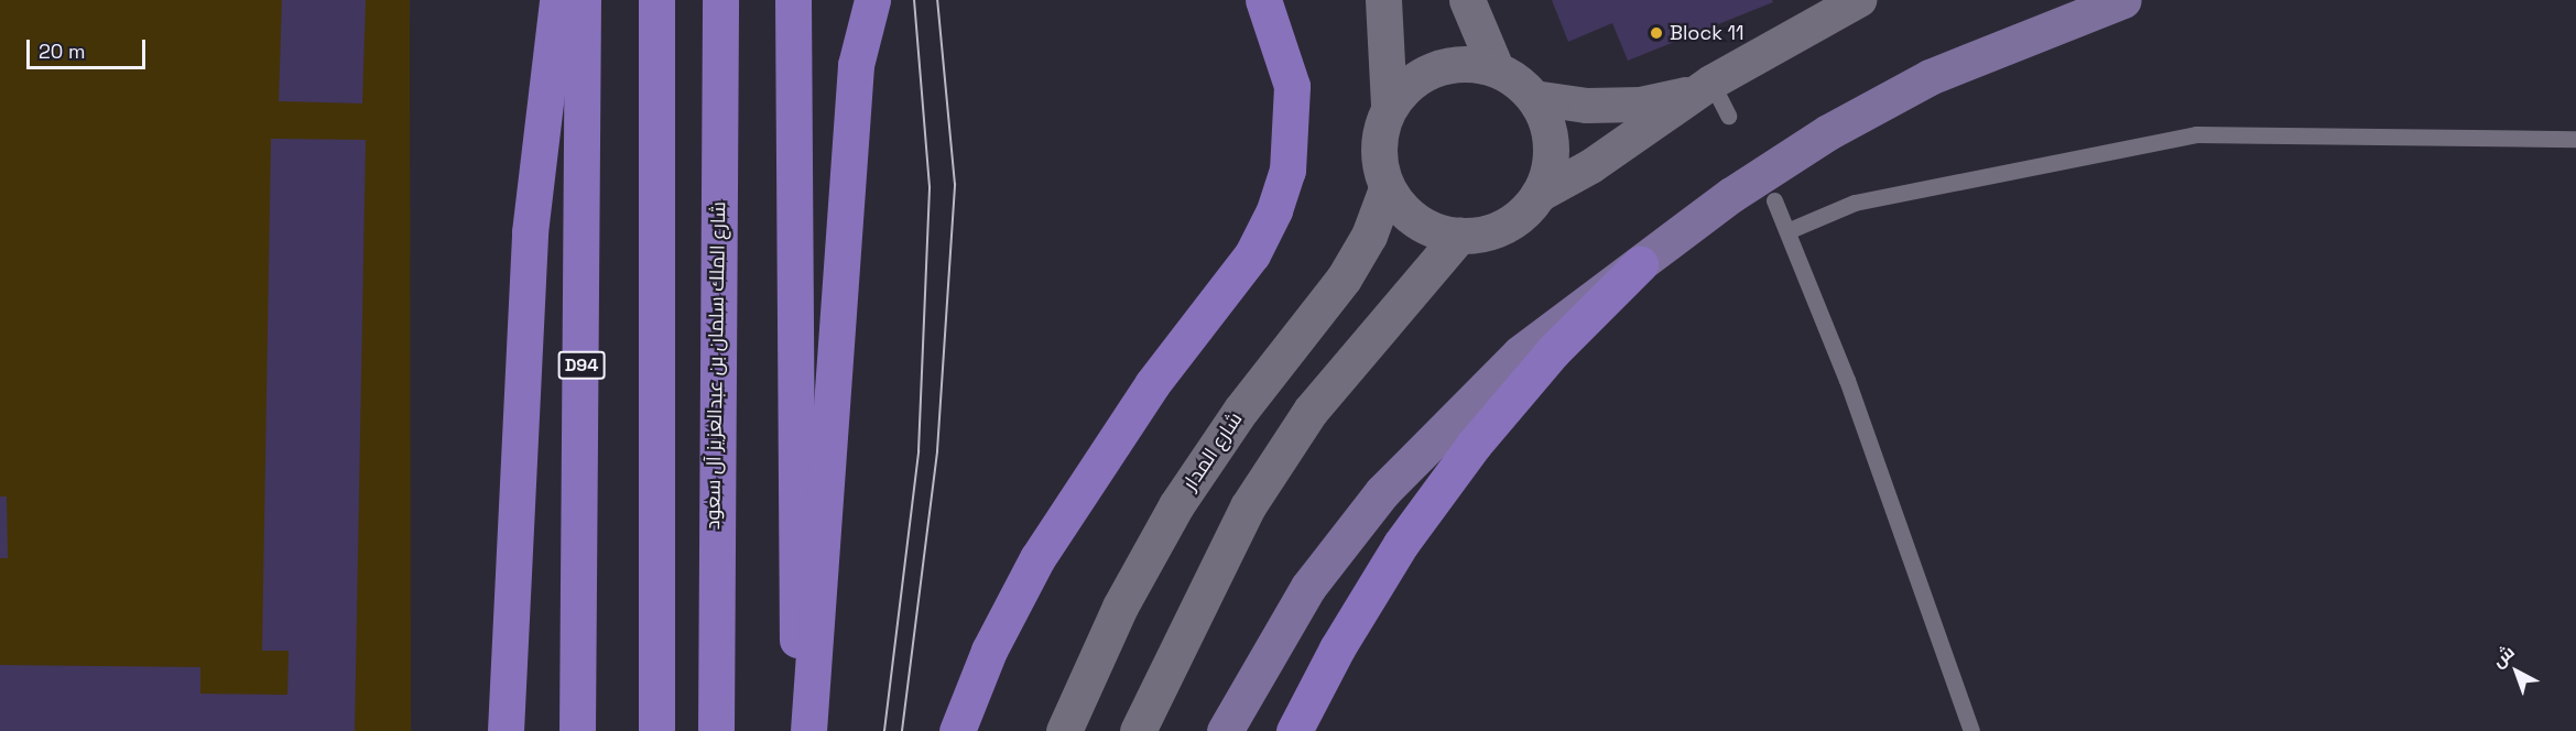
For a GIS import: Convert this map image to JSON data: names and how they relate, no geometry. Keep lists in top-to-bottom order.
{
  "streets": {
    "main road": ["D94", "شارع الملك سلمان بن عبدالعزيز آل سعود"],
    "street": ["شارع المدار"]
  },
  "places": ["Block 11"],
  "scale_bar": "20 m",
  "north": "top left"
}
